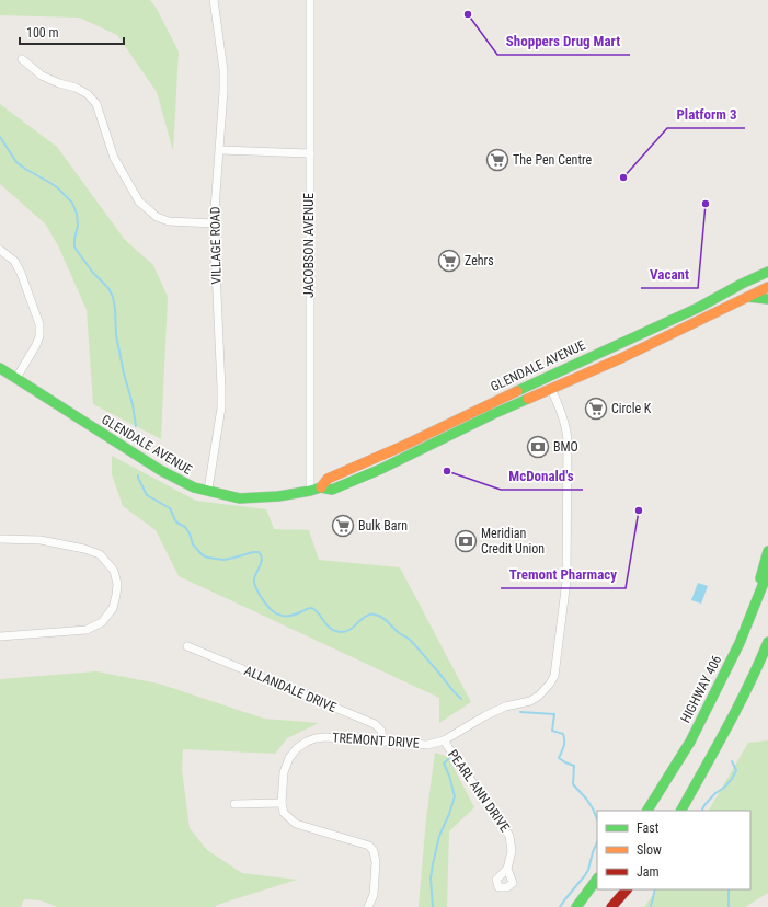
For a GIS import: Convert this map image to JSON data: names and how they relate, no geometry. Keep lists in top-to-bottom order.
{
  "streets": {
    "main road": ["GLENDALE AVENUE", "HIGHWAY 406"],
    "street": [
      "VILLAGE ROAD",
      "JACOBSON AVENUE",
      "ALLANDALE DRIVE",
      "TREMONT DRIVE",
      "PEARL ANN DRIVE"
    ]
  },
  "crossings": [
    ["VILLAGE ROAD", "GLENDALE AVENUE"],
    ["JACOBSON AVENUE", "GLENDALE AVENUE"],
    ["GLENDALE AVENUE", "TREMONT DRIVE"],
    ["ALLANDALE DRIVE", "TREMONT DRIVE"],
    ["TREMONT DRIVE", "PEARL ANN DRIVE"]
  ],
  "places": {
    "other": [
      "Shoppers Drug Mart",
      "Platform 3",
      "Vacant",
      "McDonald's",
      "Tremont Pharmacy"
    ],
    "supermarket": [
      "The Pen Centre",
      "Zehrs",
      "Circle K",
      "Bulk Barn"
    ],
    "bank": ["BMO", "Meridian Credit Union"]
  },
  "legend": ["Fast", "Slow", "Jam"],
  "scale_bar": "100 m"
}
